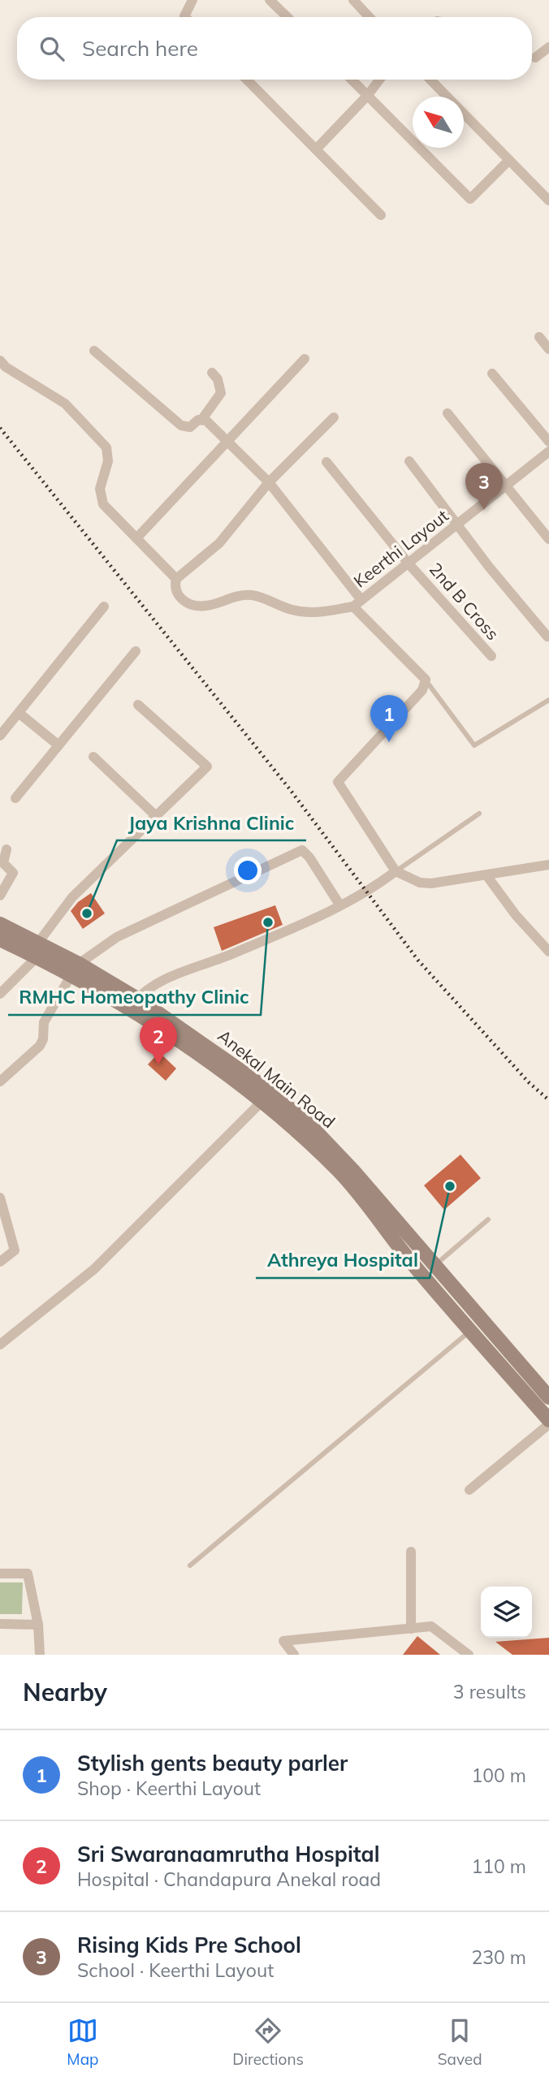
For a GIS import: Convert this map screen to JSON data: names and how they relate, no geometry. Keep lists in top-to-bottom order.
{
  "streets": {
    "main road": ["Anekal Main Road"],
    "street": ["Keerthi Layout", "2nd B Cross"]
  },
  "crossings": [
    ["Keerthi Layout", "2nd B Cross"]
  ],
  "places": ["Jaya Krishna Clinic", "RMHC Homeopathy Clinic", "Athreya Hospital"],
  "north": "top left",
  "page": {
    "search": "Search here",
    "pins": ["3", "1", "2"],
    "heading": ["Nearby", "3 results"],
    "list": [
      {
        "mark": "1",
        "name": "Stylish gents beauty parler",
        "note": "Shop · Keerthi Layout",
        "value": "100 m"
      },
      {
        "mark": "2",
        "name": "Sri Swaranaamrutha Hospital",
        "note": "Hospital · Chandapura Anekal road",
        "value": "110 m"
      },
      {
        "mark": "3",
        "name": "Rising Kids Pre School",
        "note": "School · Keerthi Layout",
        "value": "230 m"
      }
    ],
    "nav": ["Map", "Directions", "Saved"]
  }
}
